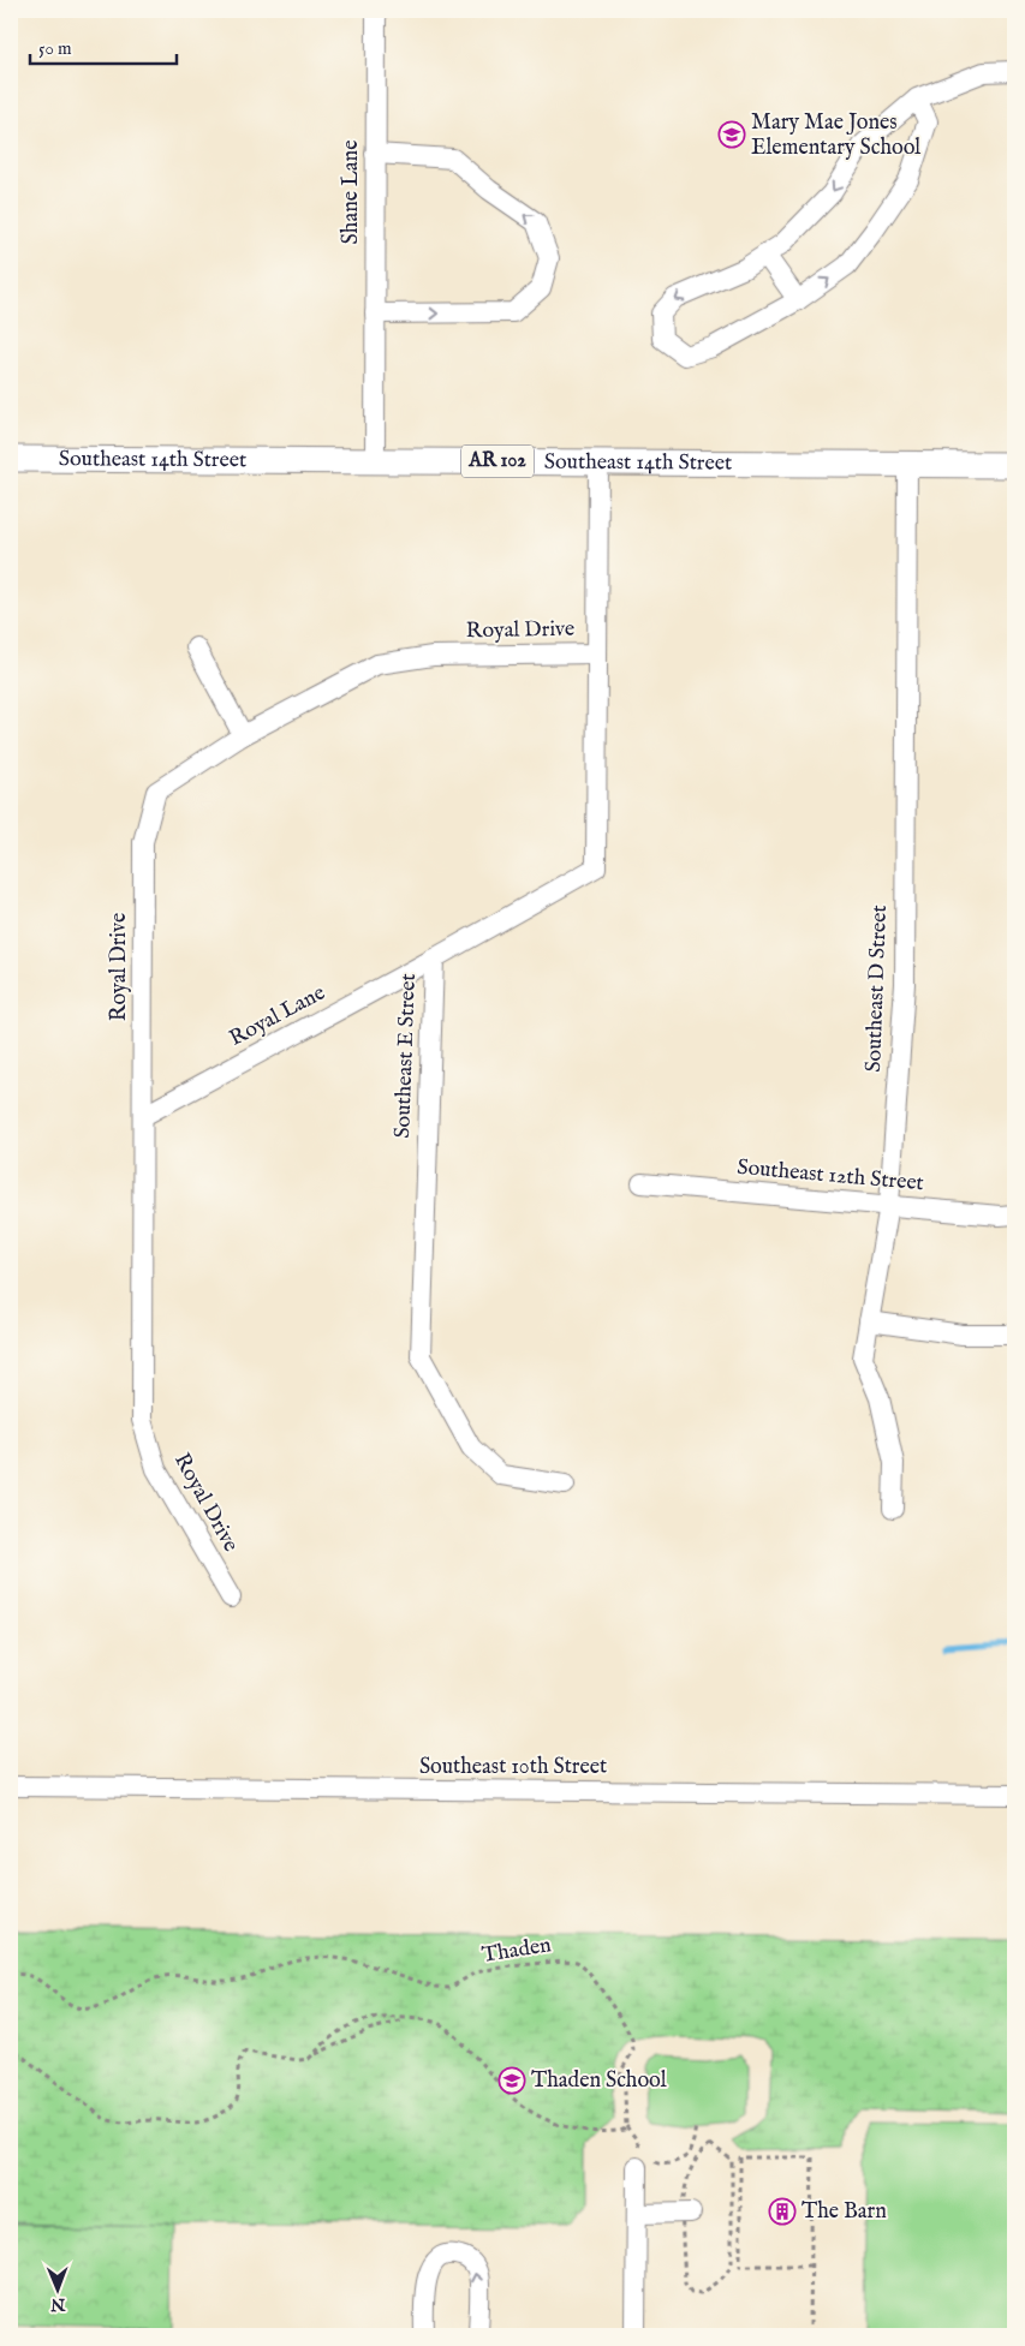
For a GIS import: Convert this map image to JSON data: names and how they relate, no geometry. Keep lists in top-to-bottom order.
{
  "streets": {
    "main road": ["Southeast 14th Street", "AR 102"],
    "street": [
      "Shane Lane",
      "Royal Drive",
      "Southeast D Street",
      "Royal Lane",
      "Southeast E Street",
      "Southeast 12th Street",
      "Southeast 10th Street"
    ],
    "path": ["Thaden"]
  },
  "crossings": [
    ["Shane Lane", "Southeast 14th Street"],
    ["Southeast 14th Street", "Southeast D Street"],
    ["Southeast 14th Street", "Southeast E Street"],
    ["Royal Drive", "Royal Lane"],
    ["Royal Drive", "Southeast E Street"],
    ["Southeast D Street", "Southeast 12th Street"],
    ["Royal Lane", "Southeast E Street"]
  ],
  "places": {
    "school or university": ["Mary Mae Jones Elementary School", "Thaden School"],
    "building": ["The Barn"]
  },
  "scale_bar": "50 m",
  "north": "bottom"
}
